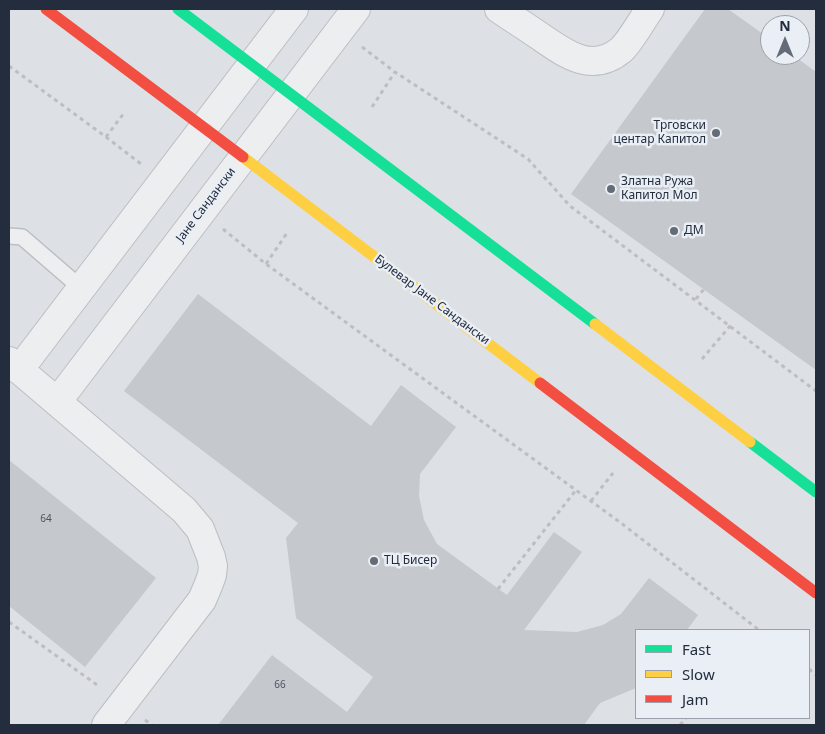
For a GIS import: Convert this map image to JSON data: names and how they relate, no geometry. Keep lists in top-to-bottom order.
{
  "streets": {
    "street": ["Јане Сандански", "Булевар Јане Сандански"]
  },
  "crossings": [
    ["Јане Сандански", "Булевар Јане Сандански"]
  ],
  "places": [
    "Трговски центар Капитол",
    "Златна Ружа Капитол Мол",
    "ДМ",
    "ТЦ Бисер"
  ],
  "house_numbers": ["64", "66"],
  "legend": ["Fast", "Slow", "Jam"],
  "north": "top"
}
